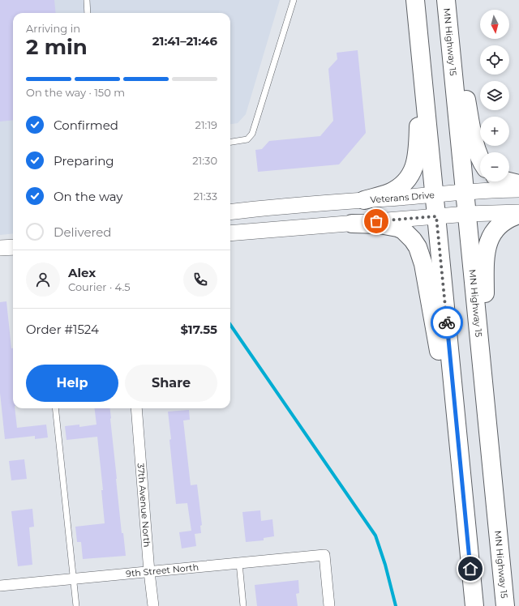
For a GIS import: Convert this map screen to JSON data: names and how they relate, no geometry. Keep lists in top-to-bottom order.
{
  "streets": {
    "highway": ["MN Highway 15"],
    "main road": ["Veterans Drive"],
    "street": ["37th Avenue North", "9th Street North"]
  },
  "crossings": [
    ["MN Highway 15", "Veterans Drive"],
    ["37th Avenue North", "9th Street North"]
  ],
  "north": "bottom",
  "page": {
    "map_buttons": ["+", "−"],
    "heading": ["2 min", "Arriving in", "21:41–21:46"],
    "panel": [
      "Alex",
      "Courier · 4.5",
      "Order #1524",
      "$17.55"
    ],
    "bar": "On the way · 150 m",
    "list": [
      ["Confirmed", "21:19"],
      ["Preparing", "21:30"],
      ["On the way", "21:33"],
      "Delivered"
    ],
    "buttons": ["Help", "Share"]
  }
}
